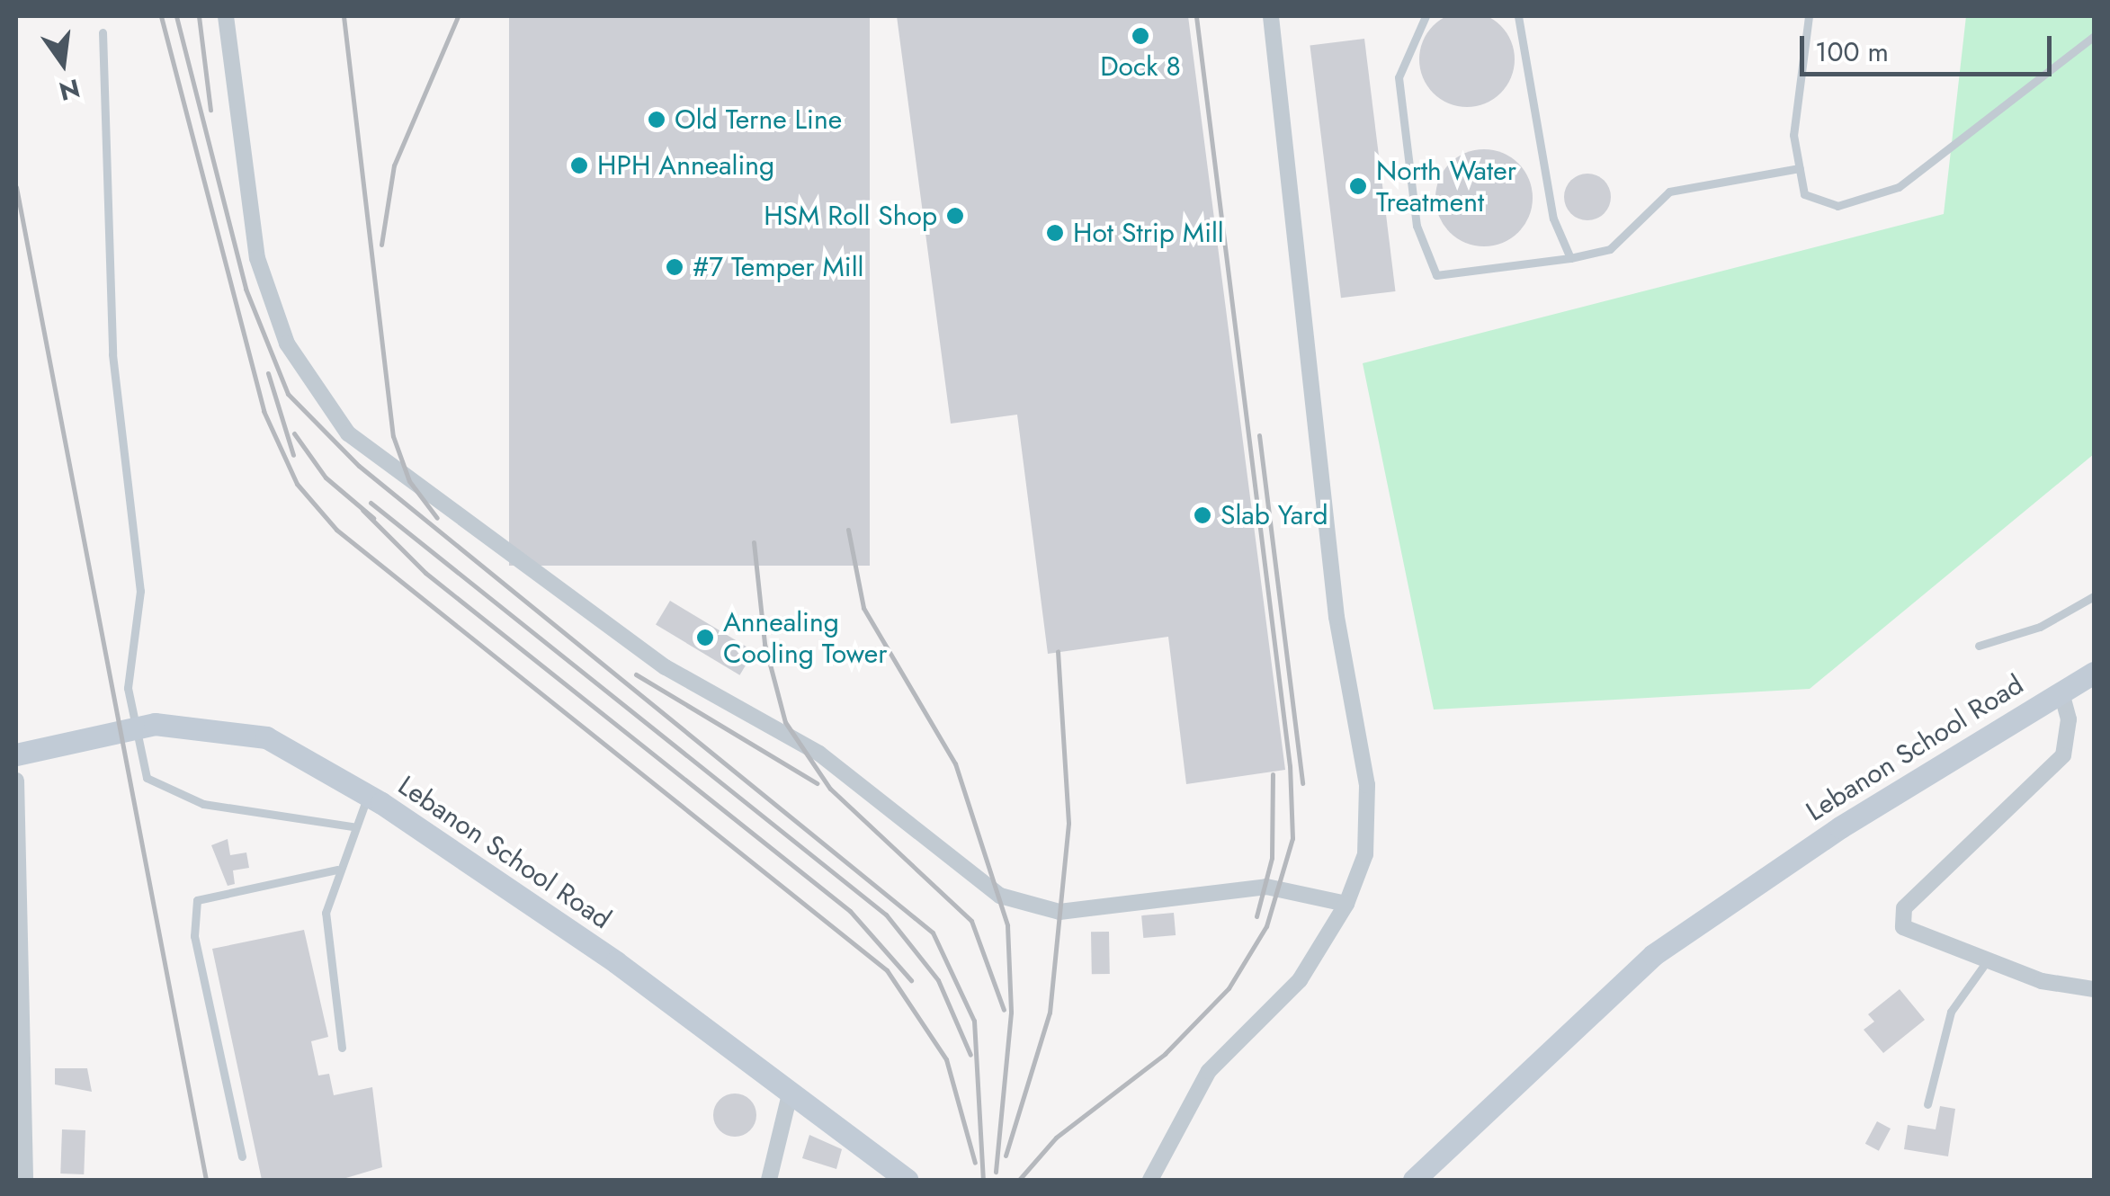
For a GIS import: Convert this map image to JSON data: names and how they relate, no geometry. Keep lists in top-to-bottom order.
{
  "streets": {
    "street": ["Lebanon School Road"]
  },
  "places": [
    "Dock 8",
    "Old Terne Line",
    "HPH Annealing",
    "North Water Treatment",
    "HSM Roll Shop",
    "Hot Strip Mill",
    "#7 Temper Mill",
    "Slab Yard",
    "Annealing Cooling Tower"
  ],
  "scale_bar": "100 m",
  "north": "bottom"
}
